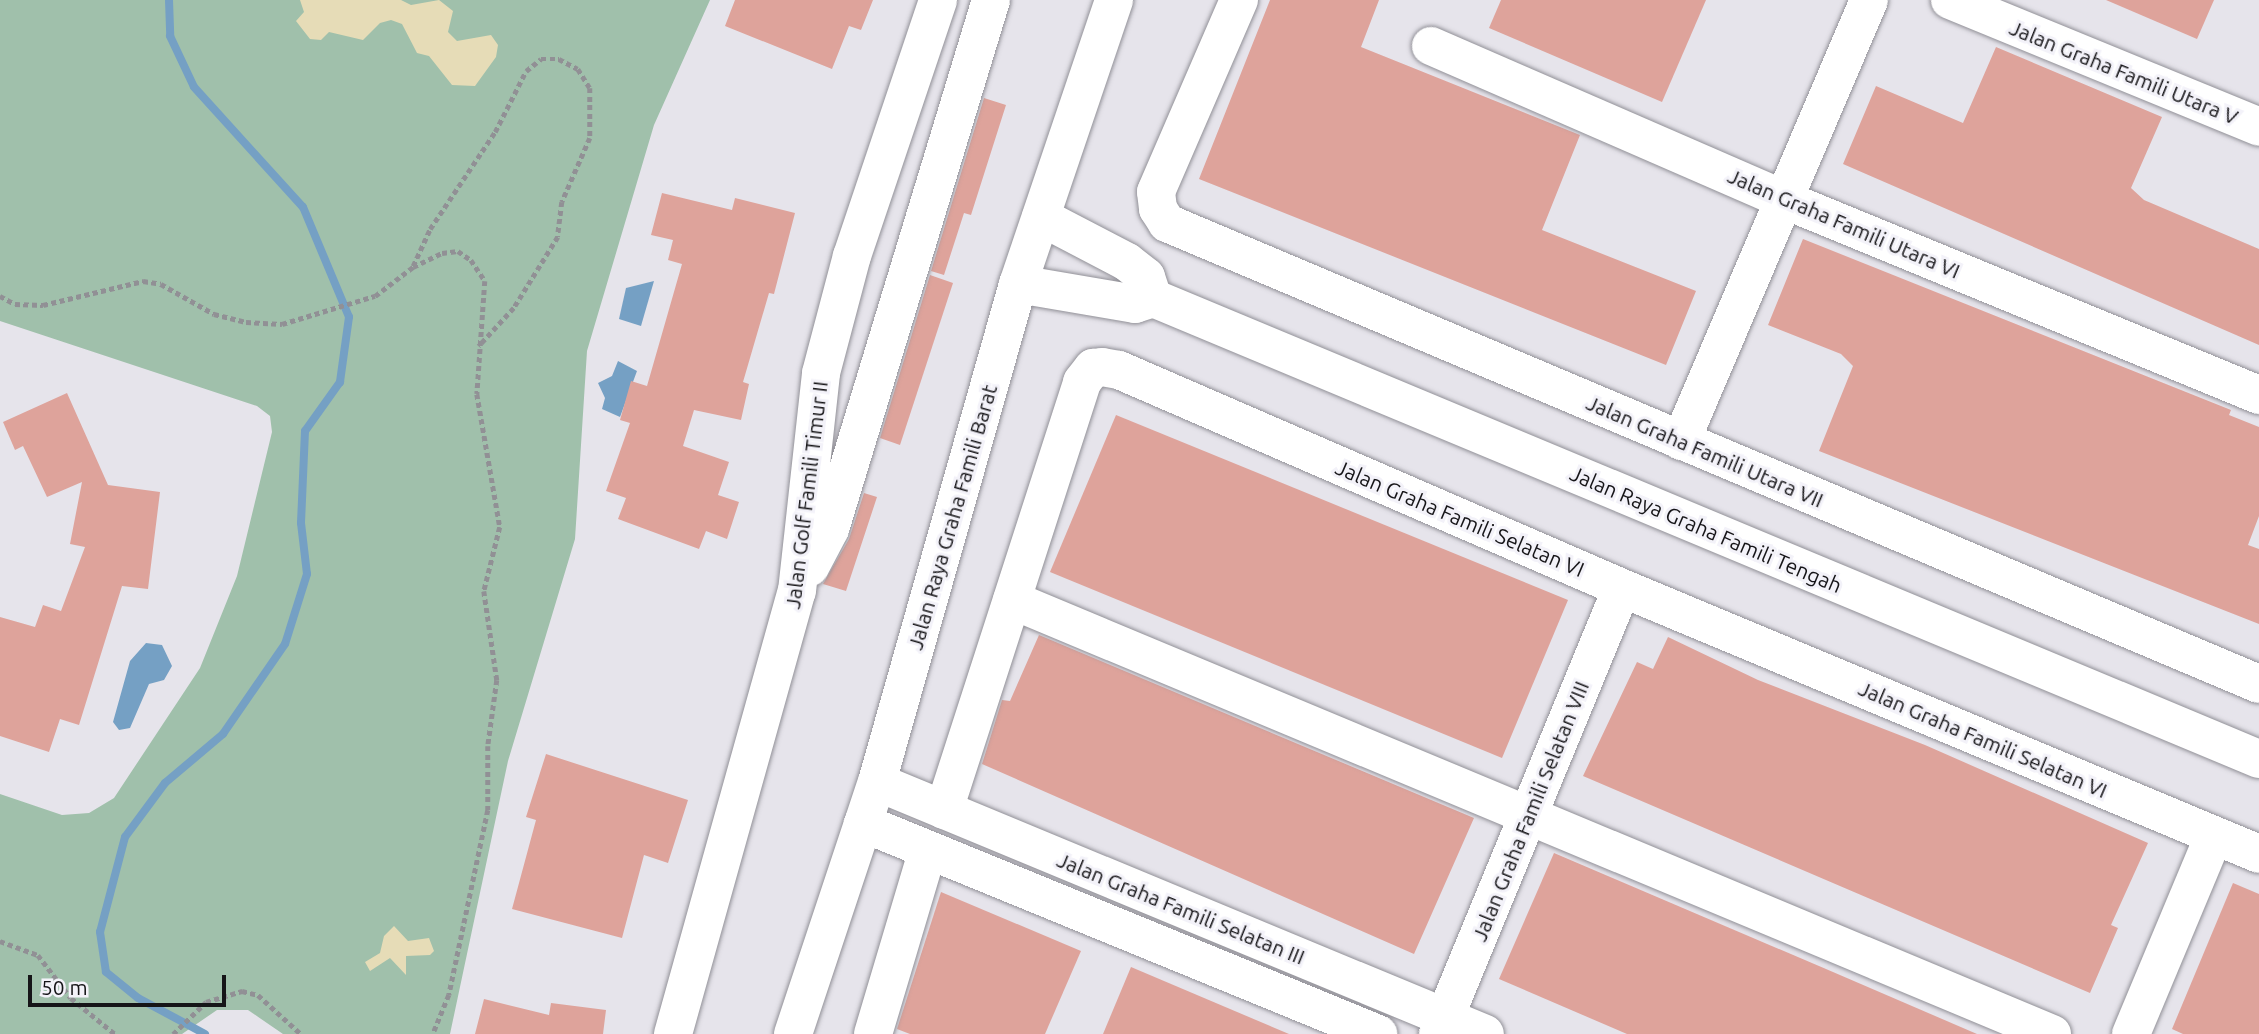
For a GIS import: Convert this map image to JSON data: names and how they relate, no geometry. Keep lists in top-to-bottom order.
{
  "streets": {
    "street": [
      "Jalan Graha Famili Utara V",
      "Jalan Graha Famili Utara VI",
      "Jalan Graha Famili Utara VII",
      "Jalan Golf Famili Timur II",
      "Jalan Raya Graha Famili Barat",
      "Jalan Graha Famili Selatan VI",
      "Jalan Raya Graha Famili Tengah",
      "Jalan Graha Famili Selatan VIII",
      "Jalan Graha Famili Selatan III"
    ]
  },
  "crossings": [
    ["Jalan Raya Graha Famili Barat", "Jalan Raya Graha Famili Tengah"],
    ["Jalan Raya Graha Famili Barat", "Jalan Graha Famili Selatan III"],
    ["Jalan Graha Famili Selatan VI", "Jalan Graha Famili Selatan VIII"],
    ["Jalan Graha Famili Selatan VI", "Jalan Graha Famili Selatan III"],
    ["Jalan Graha Famili Selatan VIII", "Jalan Graha Famili Selatan III"]
  ],
  "scale_bar": "50 m"
}
